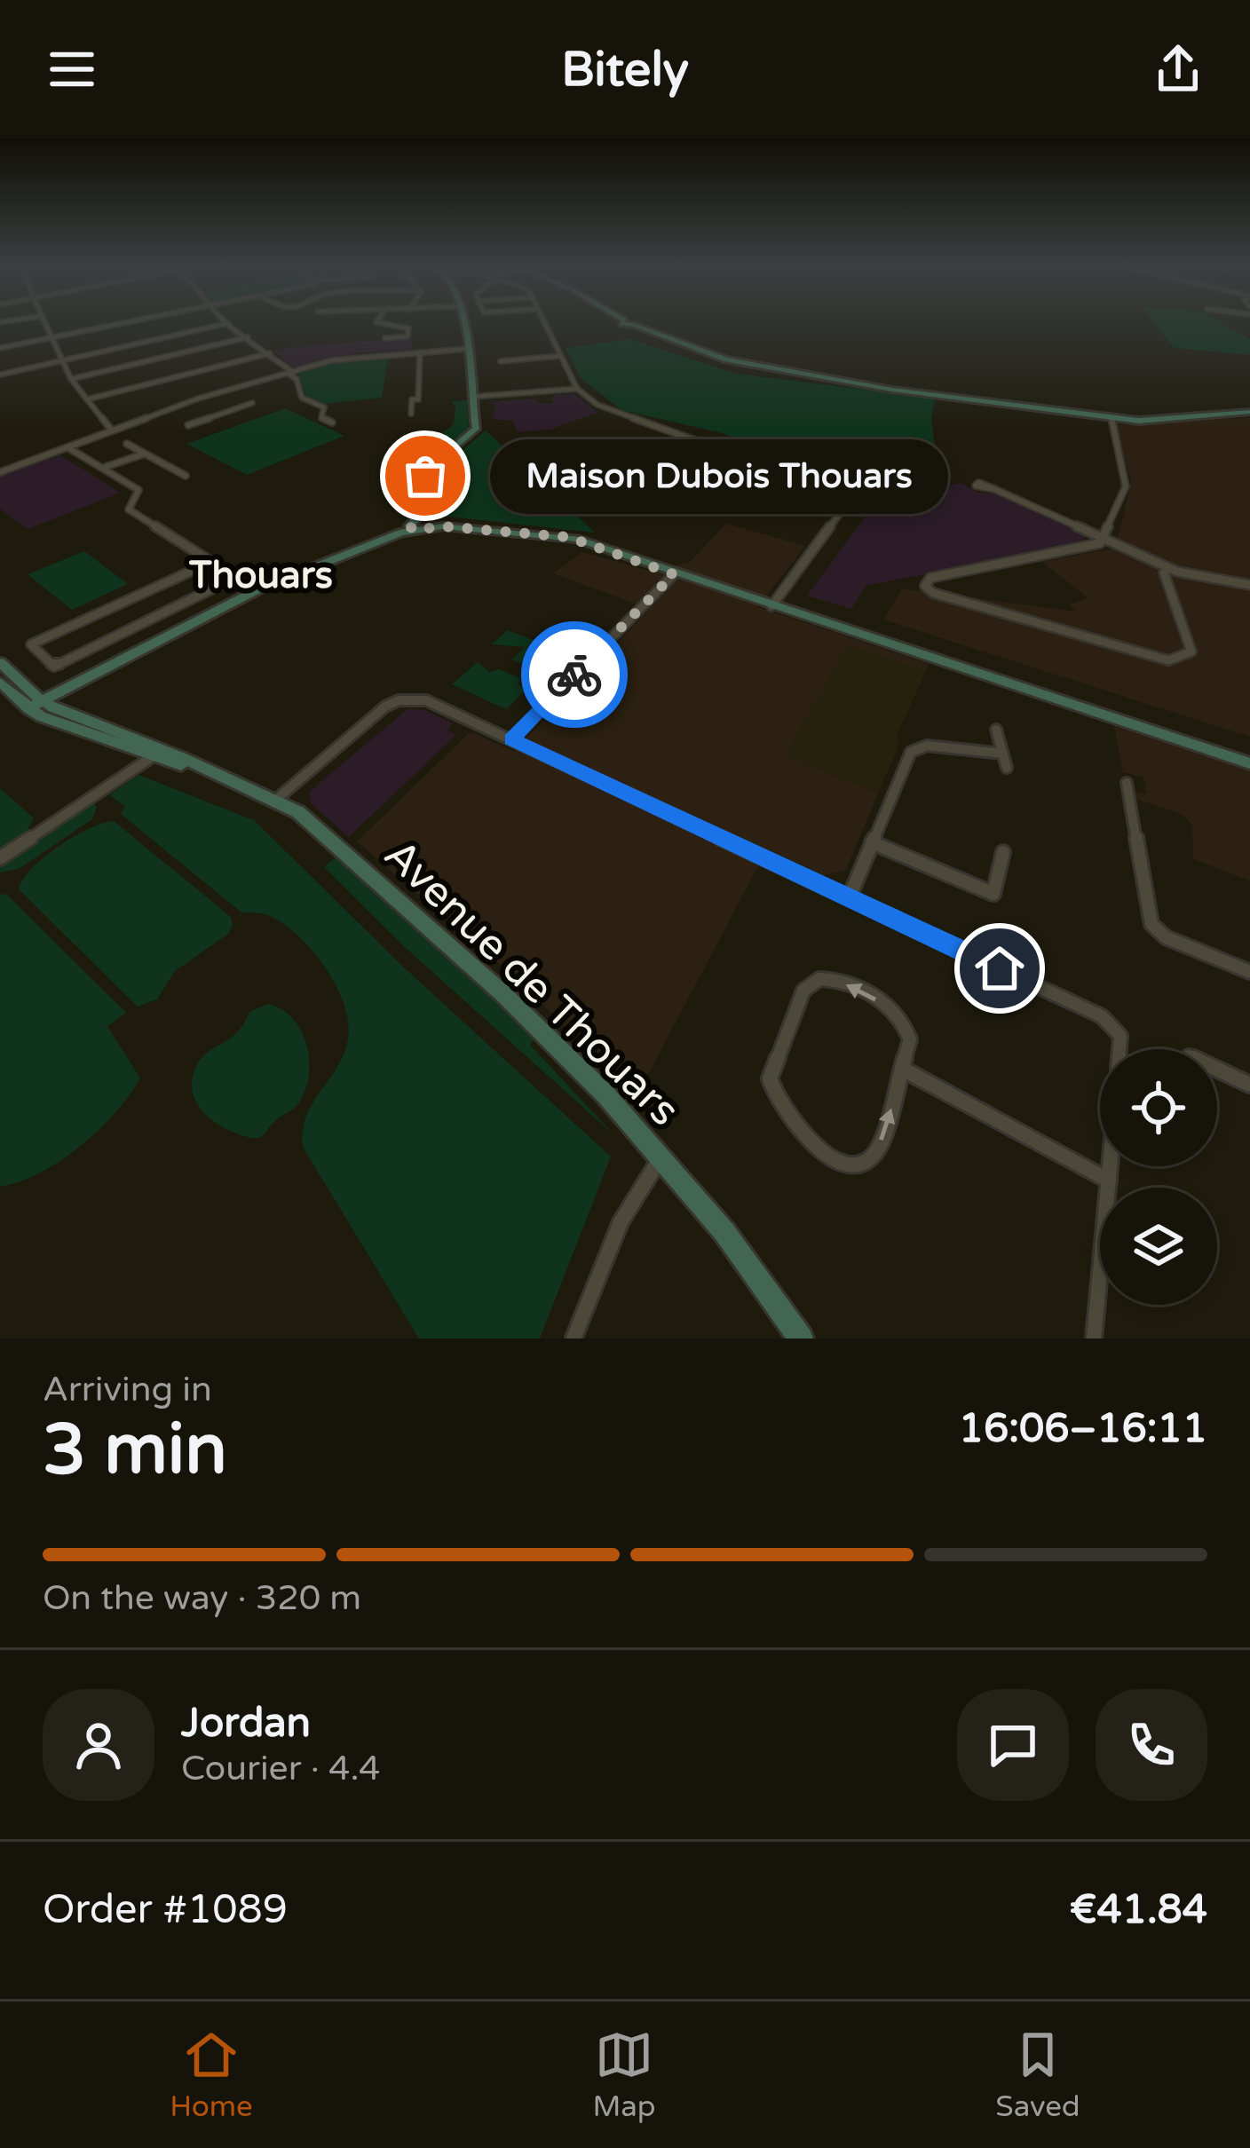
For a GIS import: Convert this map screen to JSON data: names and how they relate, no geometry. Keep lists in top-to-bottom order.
{
  "streets": {
    "street": ["Avenue de Thouars"]
  },
  "districts": ["Thouars"],
  "places": ["Maison Dubois Thouars"],
  "page": {
    "header": "Bitely",
    "bubble": "Maison Dubois Thouars",
    "heading": ["3 min", "Arriving in", "16:06–16:11"],
    "panel": [
      "Jordan",
      "Courier · 4.4",
      "Order #1089",
      "€41.84"
    ],
    "bar": "On the way · 320 m",
    "tabs": ["Home", "Map", "Saved"]
  }
}
